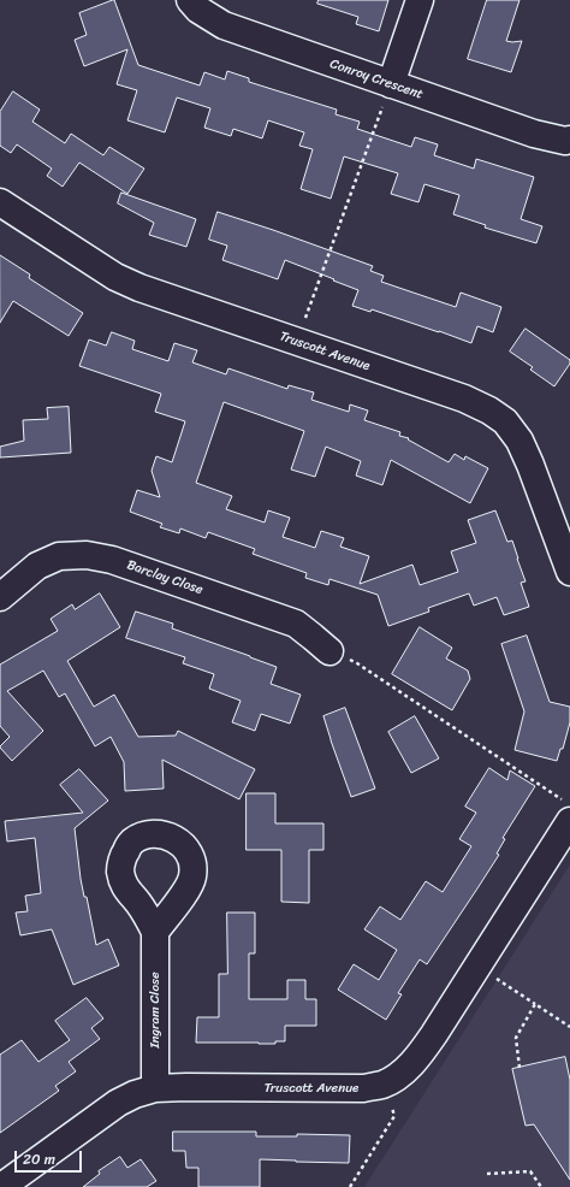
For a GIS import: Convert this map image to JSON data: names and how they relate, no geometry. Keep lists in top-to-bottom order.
{
  "streets": {
    "street": [
      "Conroy Crescent",
      "Truscott Avenue",
      "Barclay Close",
      "Ingram Close"
    ]
  },
  "crossings": [
    ["Truscott Avenue", "Ingram Close"]
  ],
  "scale_bar": "20 m"
}
